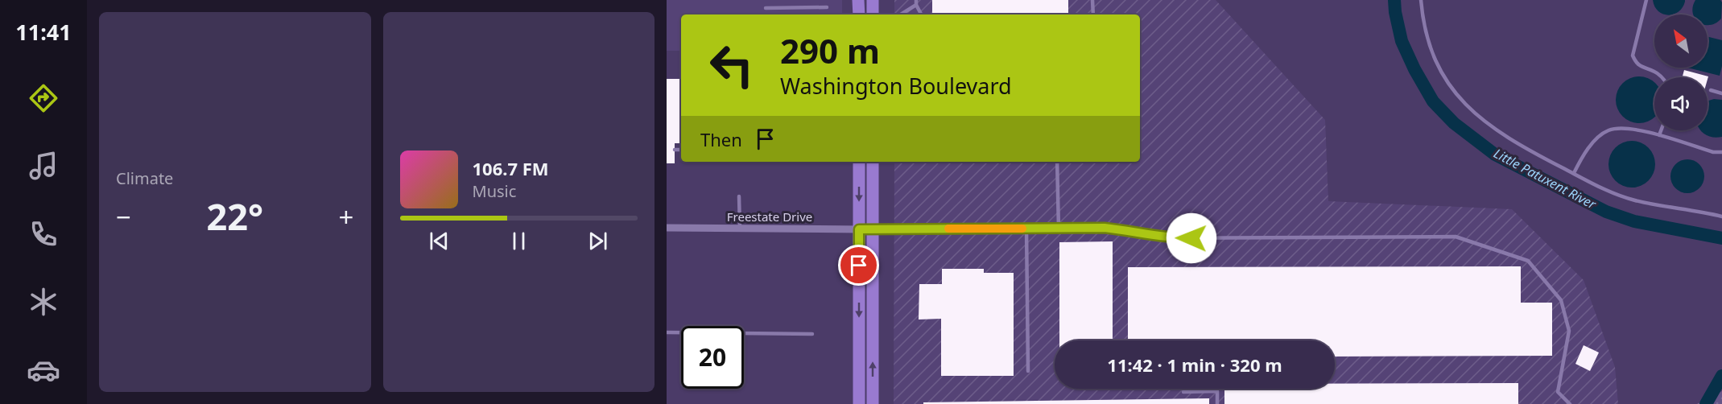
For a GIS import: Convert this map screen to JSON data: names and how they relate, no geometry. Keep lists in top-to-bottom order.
{
  "streets": {
    "street": ["Freestate Drive"]
  },
  "water": ["Little Patuxent River"],
  "north": "top left",
  "page": {
    "tabs": "11:41",
    "tile": "Climate",
    "turn": ["290 m", "Washington Boulevard"],
    "then": "Then",
    "song": ["106.7 FM", "Music"],
    "heat": ["−", "22°", "+"],
    "limit": "20",
    "trip": "11:42 · 1 min · 320 m"
  }
}
